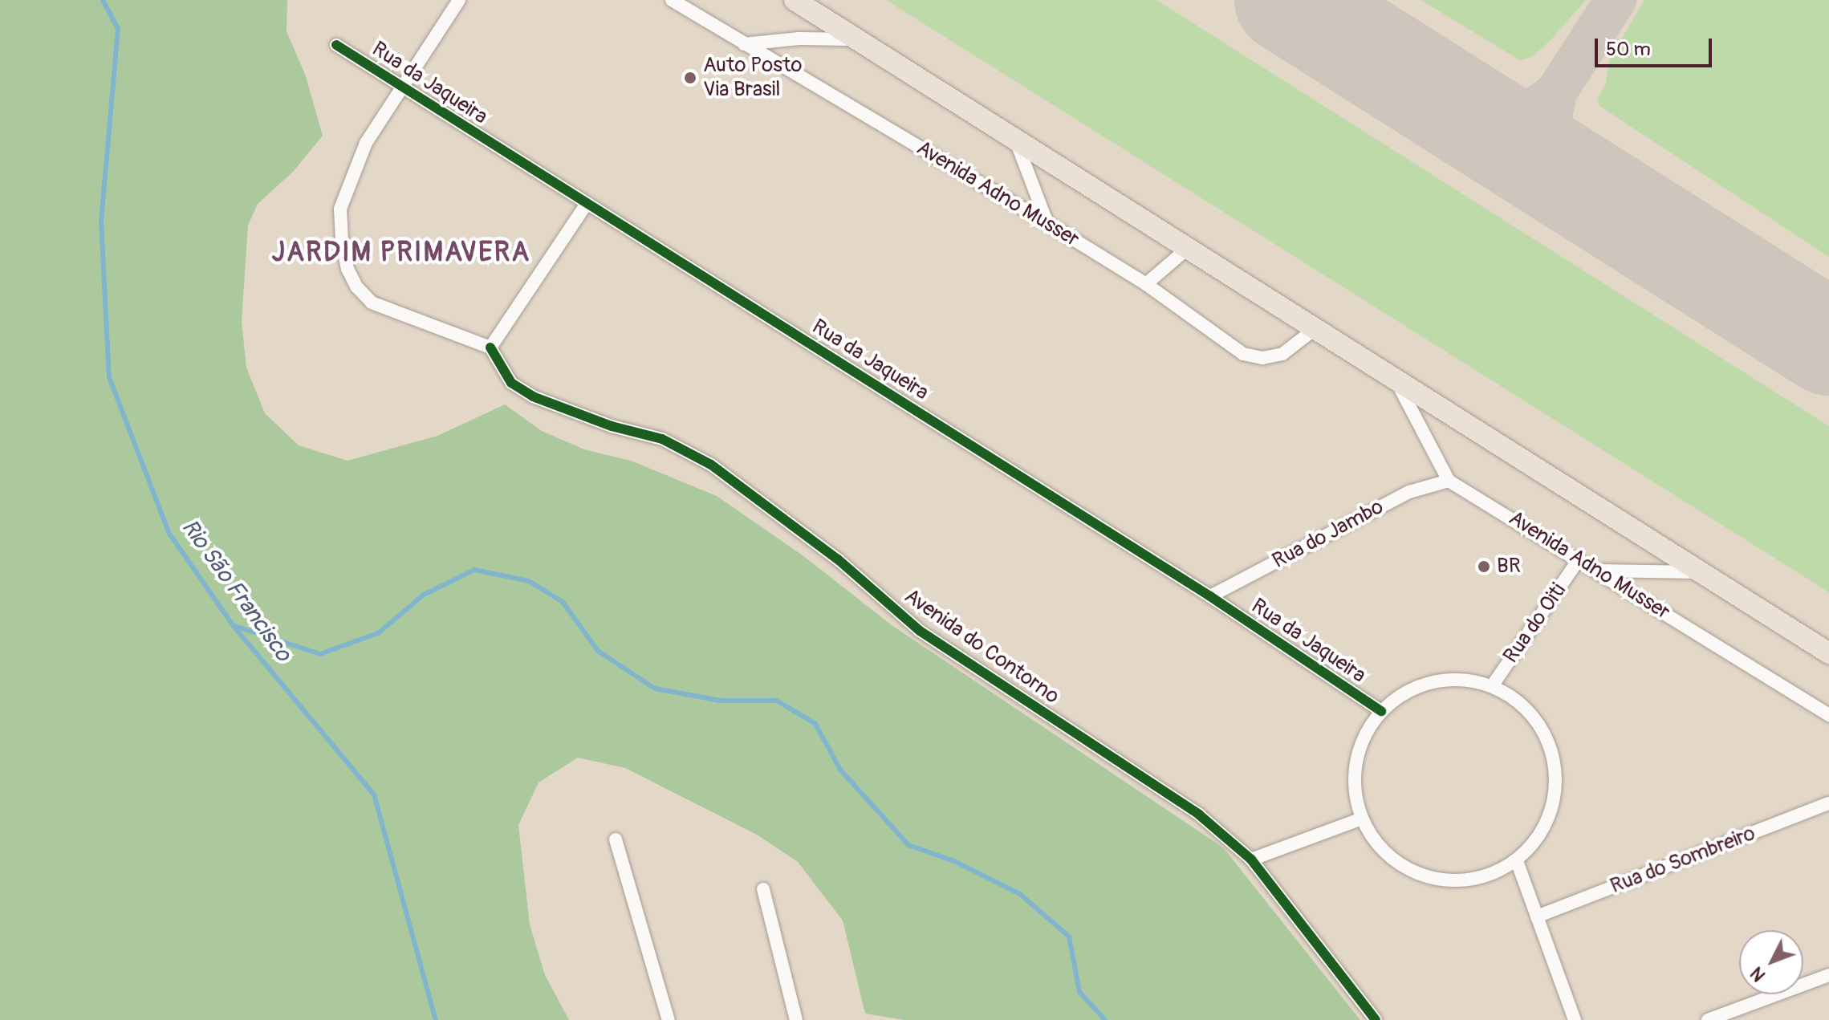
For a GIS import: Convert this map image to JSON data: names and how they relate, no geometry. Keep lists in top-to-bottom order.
{
  "streets": {
    "street": [
      "Rua da Jaqueira",
      "Avenida Adno Musser",
      "Rua do Jambo",
      "Rua do Oiti",
      "Avenida do Contorno",
      "Rua do Sombreiro"
    ]
  },
  "crossings": [
    ["Rua da Jaqueira", "Rua do Jambo"],
    ["Rua da Jaqueira", "Rua do Oiti"],
    ["Avenida Adno Musser", "Rua do Jambo"],
    ["Avenida Adno Musser", "Rua do Oiti"]
  ],
  "districts": ["JARDIM PRIMAVERA"],
  "water": ["Rio São Francisco"],
  "places": ["Auto Posto Via Brasil", "BR"],
  "scale_bar": "50 m",
  "north": "bottom left"
}
